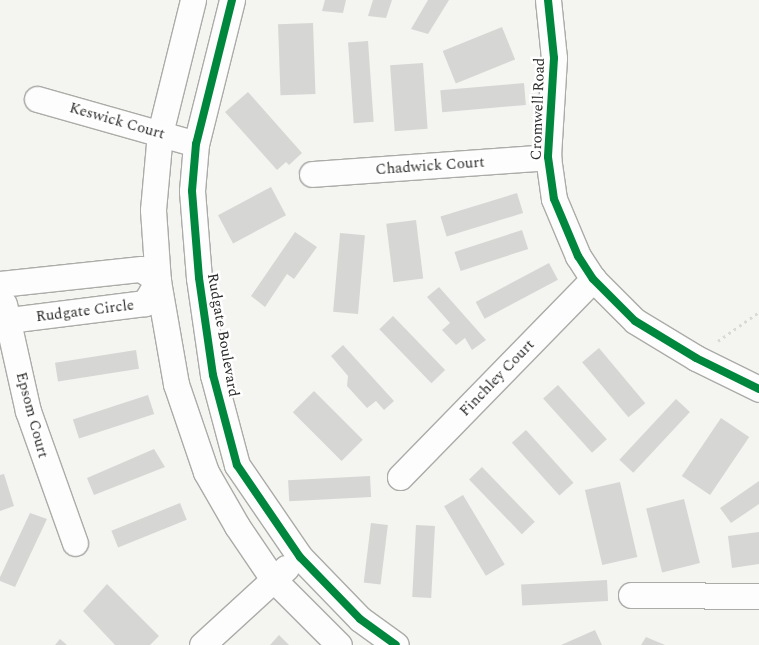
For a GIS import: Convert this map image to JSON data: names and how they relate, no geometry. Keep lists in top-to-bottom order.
{
  "streets": {
    "street": [
      "Cromwell Road",
      "Keswick Court",
      "Chadwick Court",
      "Rudgate Circle",
      "Rudgate Boulevard",
      "Finchley Court",
      "Epsom Court"
    ]
  },
  "crossings": [
    ["Cromwell Road", "Chadwick Court"],
    ["Cromwell Road", "Finchley Court"],
    ["Keswick Court", "Rudgate Boulevard"],
    ["Rudgate Circle", "Epsom Court"]
  ]
}
